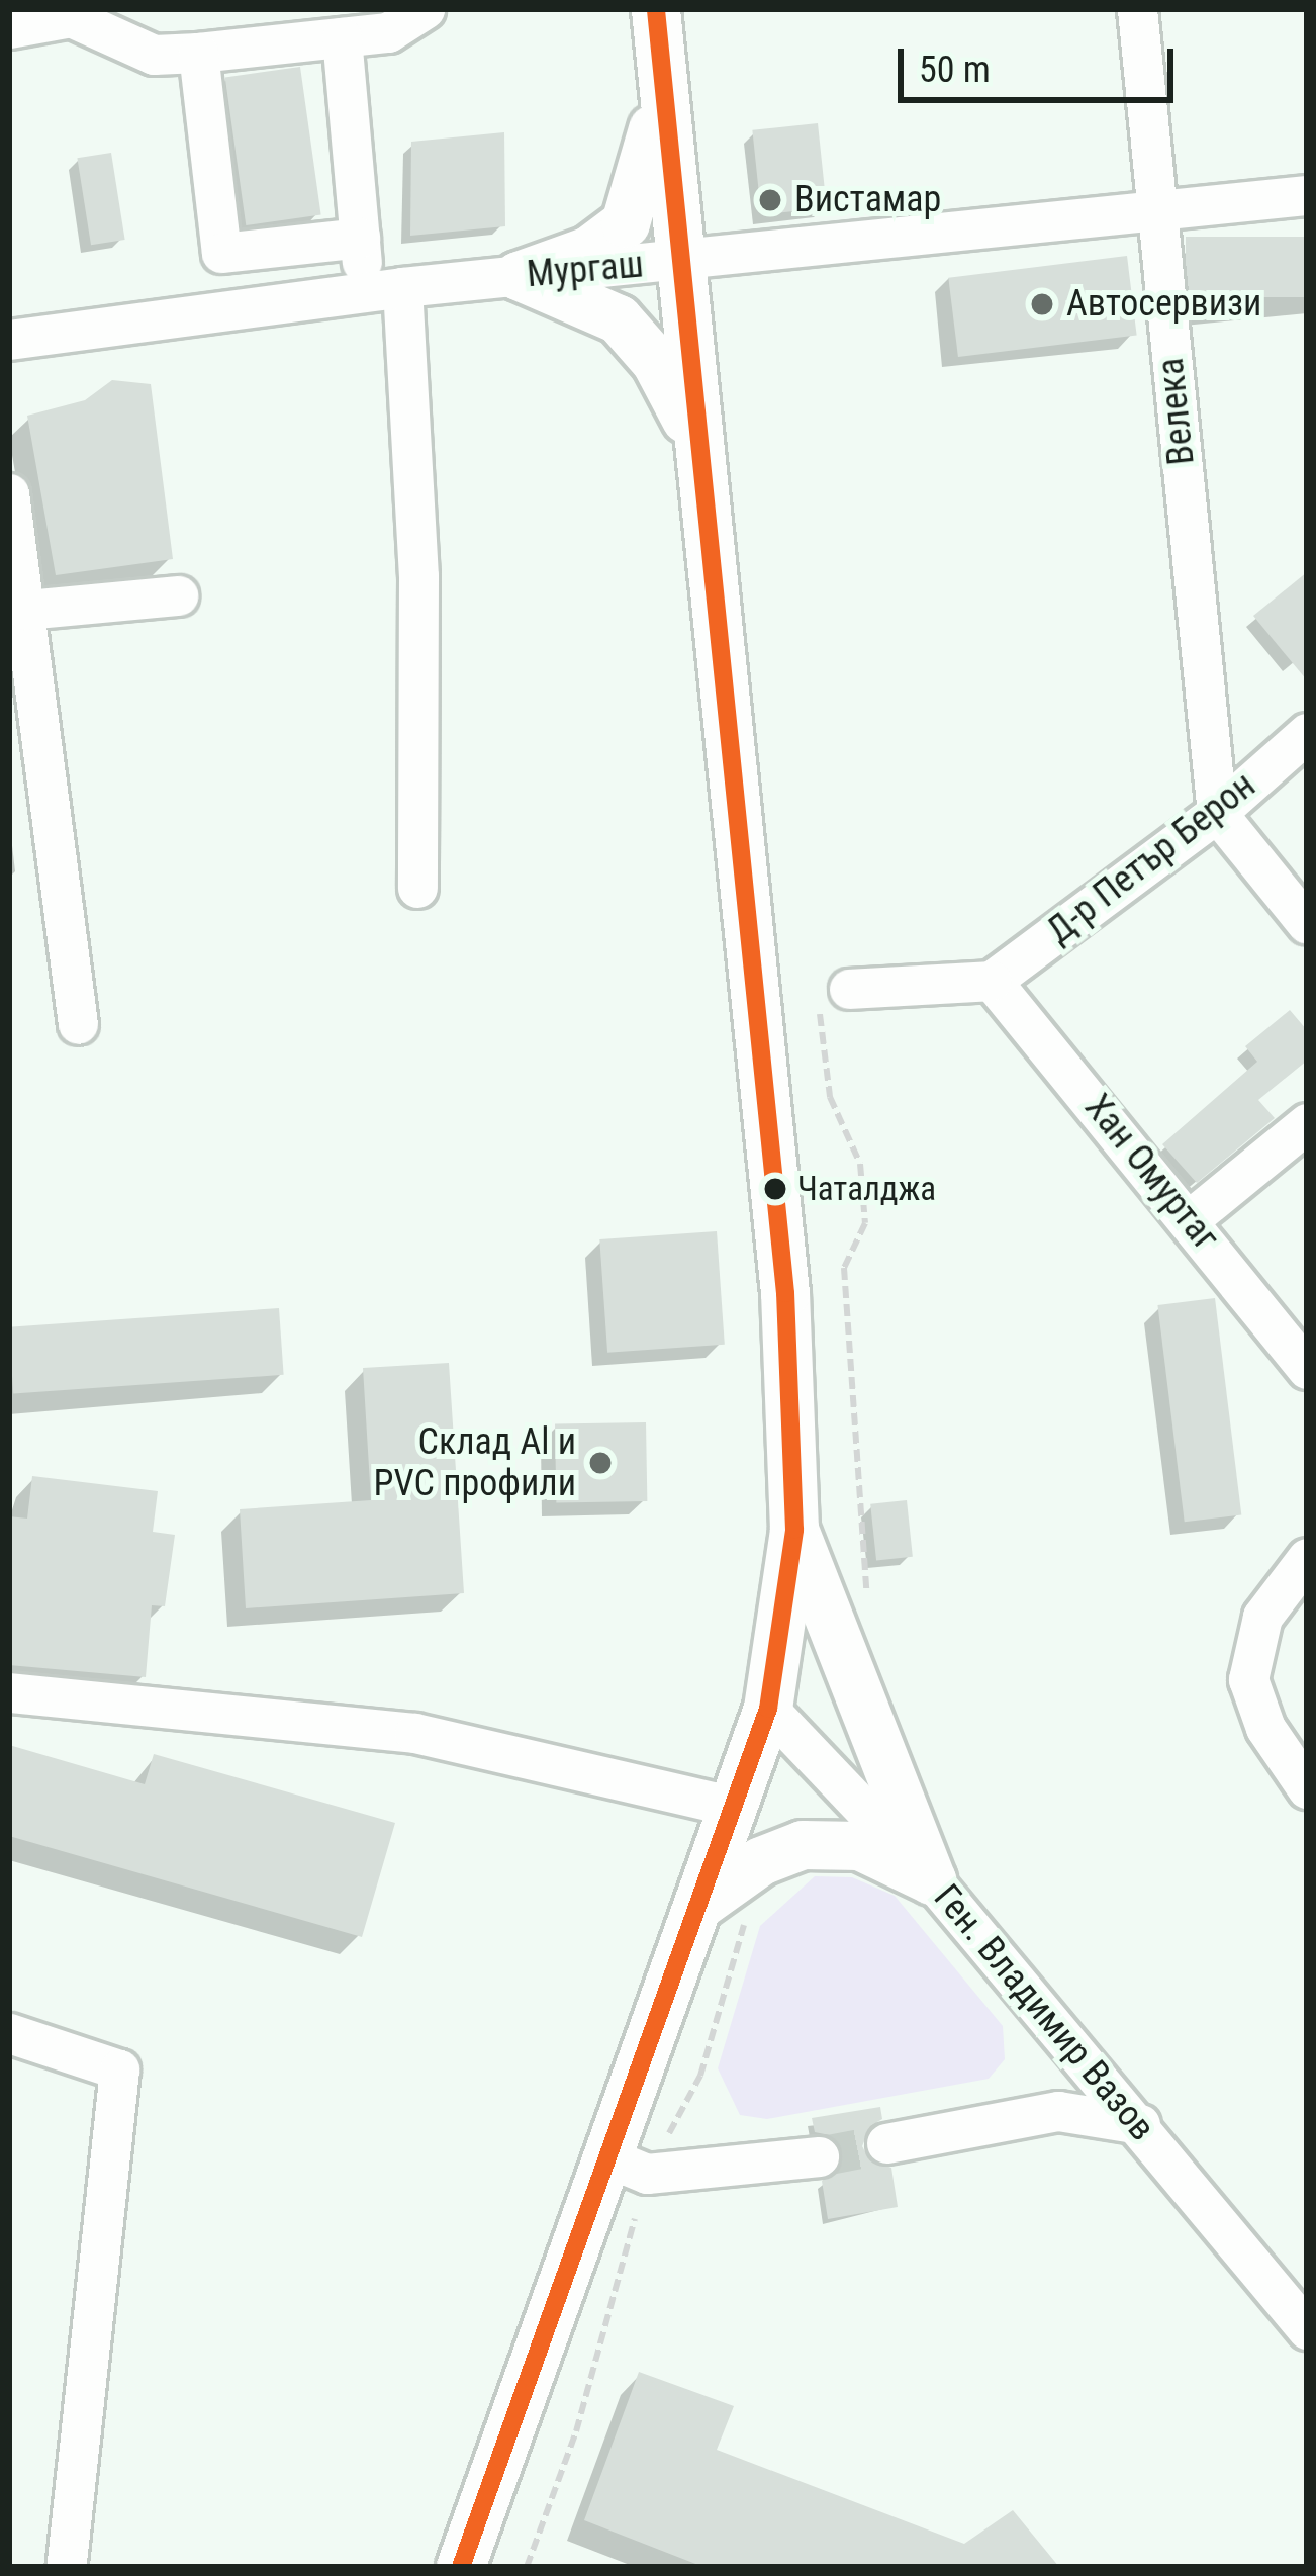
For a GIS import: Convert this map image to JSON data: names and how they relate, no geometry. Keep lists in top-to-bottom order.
{
  "streets": {
    "street": [
      "Мургаш",
      "Велека",
      "Д-р Петър Берон",
      "Хан Омуртаг",
      "Ген. Владимир Вазов"
    ]
  },
  "crossings": [
    ["Мургаш", "Велека"],
    ["Велека", "Д-р Петър Берон"],
    ["Д-р Петър Берон", "Хан Омуртаг"]
  ],
  "places": [
    "Вистамар",
    "Автосервизи",
    "Чаталджа",
    "Склад Al и PVC профили"
  ],
  "scale_bar": "50 m"
}
